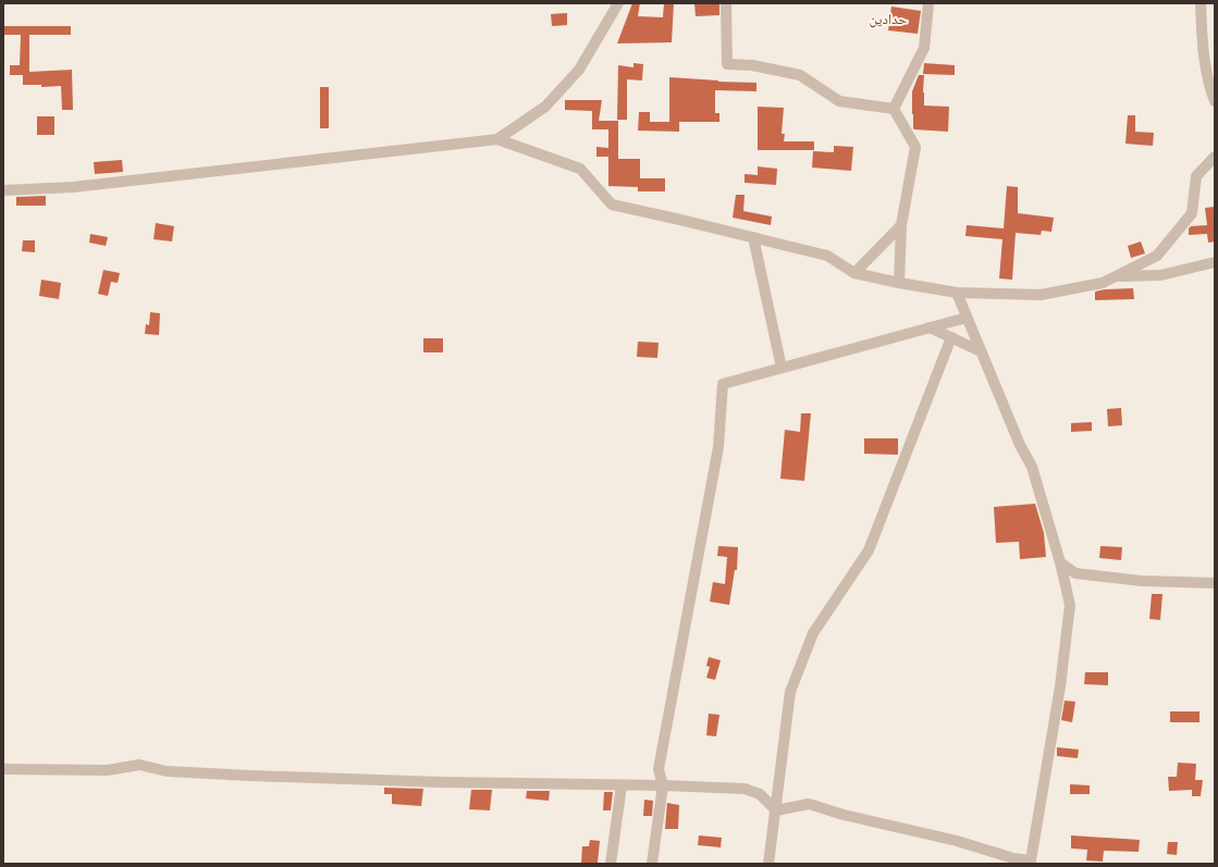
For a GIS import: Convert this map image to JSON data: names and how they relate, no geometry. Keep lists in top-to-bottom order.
{
  "districts": ["حدادين"]
}
